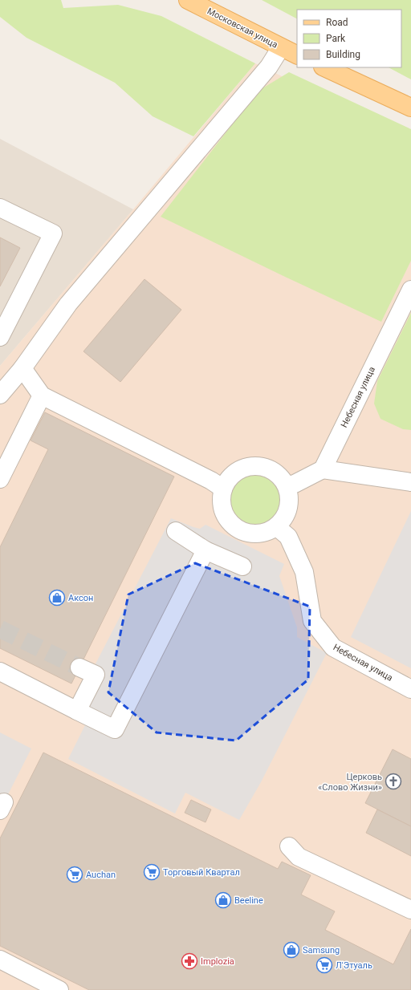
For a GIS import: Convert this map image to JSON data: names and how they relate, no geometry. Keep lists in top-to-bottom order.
{
  "streets": {
    "main road": ["Московская улица"],
    "street": ["Небесная улица"]
  },
  "places": {
    "shop": ["Аксон", "Beeline", "Samsung"],
    "church": ["Церковь «Слово Жизни»"],
    "supermarket": ["Торговый Квартал", "Auchan", "Л'Этуаль"],
    "pharmacy": ["Implozia"]
  },
  "legend": ["Road", "Park", "Building"]
}
